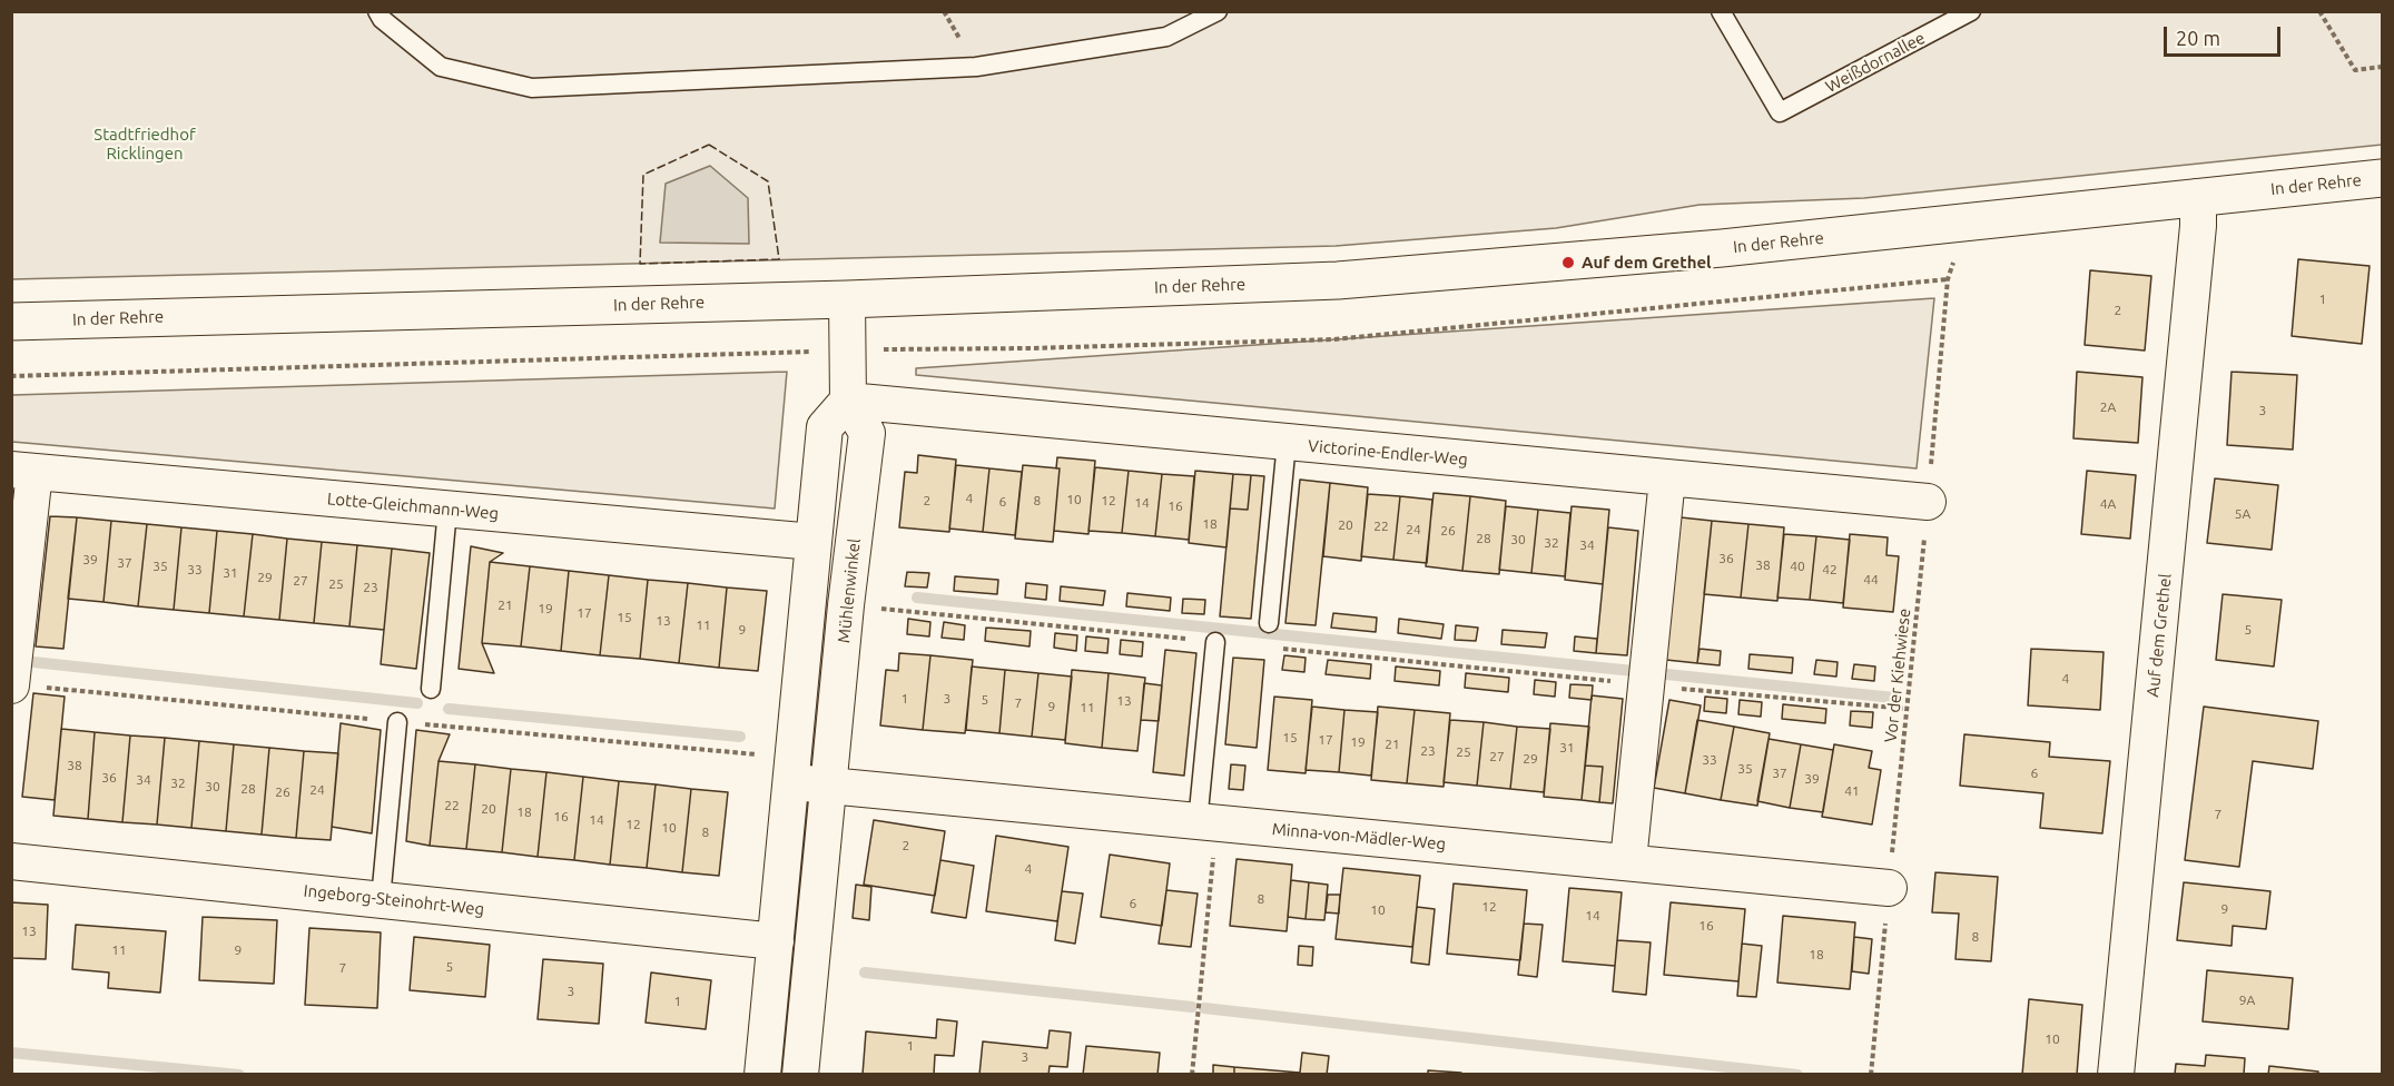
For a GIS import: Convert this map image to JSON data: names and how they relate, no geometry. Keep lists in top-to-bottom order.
{
  "streets": {
    "street": [
      "In der Rehre",
      "Victorine-Endler-Weg",
      "Lotte-Gleichmann-Weg",
      "Mühlenwinkel",
      "Auf dem Grethel",
      "Minna-von-Mädler-Weg",
      "Ingeborg-Steinohrt-Weg"
    ],
    "lane": ["Weißdornallee"],
    "path": ["Vor der Kiehwiese"]
  },
  "crossings": [
    ["In der Rehre", "Mühlenwinkel"],
    ["In der Rehre", "Auf dem Grethel"],
    ["Victorine-Endler-Weg", "Mühlenwinkel"],
    ["Victorine-Endler-Weg", "Vor der Kiehwiese"],
    ["Mühlenwinkel", "Vor der Kiehwiese"],
    ["Mühlenwinkel", "Minna-von-Mädler-Weg"],
    ["Vor der Kiehwiese", "Minna-von-Mädler-Weg"]
  ],
  "parks": ["Stadtfriedhof Ricklingen"],
  "places": ["Auf dem Grethel"],
  "house_numbers": [
    "1",
    "2",
    "2A",
    "3",
    "4",
    "10",
    "2",
    "8",
    "12",
    "6",
    "14",
    "4A",
    "16",
    "5A",
    "18",
    "20",
    "22",
    "24",
    "26",
    "28",
    "30",
    "32",
    "34",
    "36",
    "39",
    "37",
    "38",
    "35",
    "40",
    "33",
    "42",
    "31",
    "29",
    "44",
    "27",
    "25",
    "23",
    "21",
    "19",
    "17",
    "15",
    "13",
    "11",
    "9",
    "5",
    "4",
    "1",
    "3",
    "5",
    "13",
    "7",
    "9",
    "11",
    "15",
    "17",
    "19",
    "21",
    "31",
    "23",
    "25",
    "27",
    "29",
    "33",
    "38",
    "35",
    "37",
    "6",
    "36",
    "39",
    "34",
    "32",
    "30",
    "28",
    "24",
    "41",
    "26",
    "22",
    "20",
    "18",
    "7",
    "16",
    "14",
    "12",
    "10",
    "8",
    "2",
    "4",
    "8",
    "6",
    "12",
    "9",
    "10",
    "14",
    "16",
    "13",
    "8",
    "11",
    "9",
    "18",
    "5",
    "7",
    "3",
    "9A",
    "1",
    "10",
    "1",
    "3"
  ],
  "scale_bar": "20 m"
}
